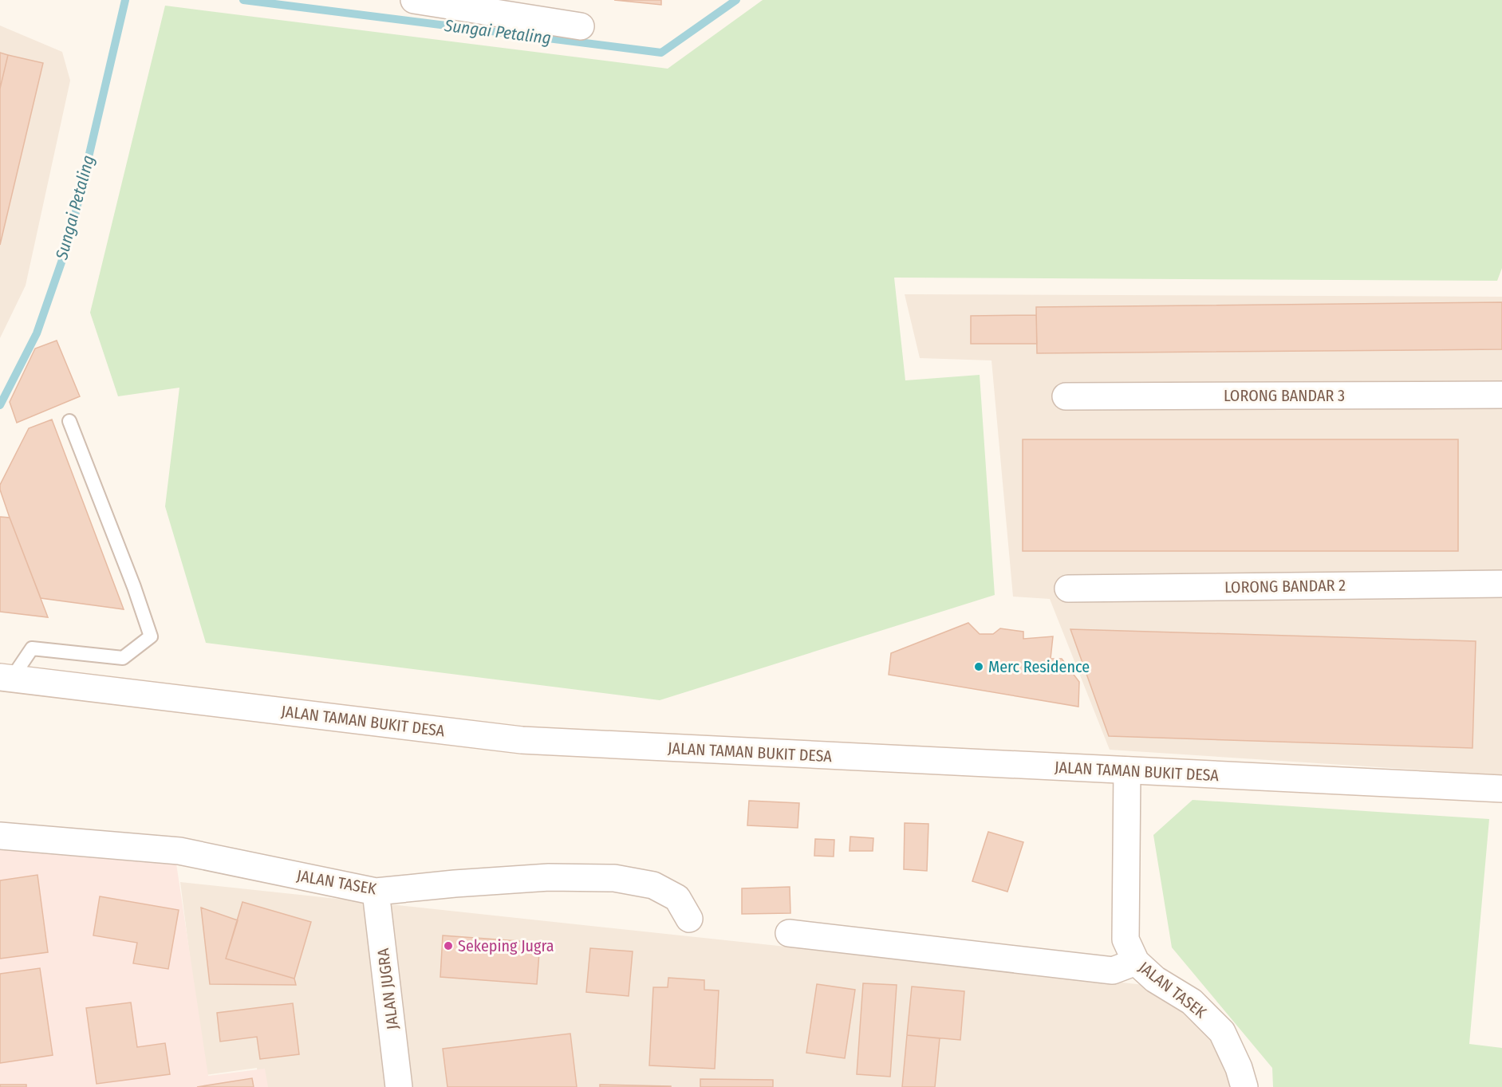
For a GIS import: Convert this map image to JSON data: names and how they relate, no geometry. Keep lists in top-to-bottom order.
{
  "streets": {
    "street": [
      "LORONG BANDAR 3",
      "LORONG BANDAR 2",
      "JALAN TAMAN BUKIT DESA",
      "JALAN TASEK",
      "JALAN JUGRA"
    ]
  },
  "crossings": [
    ["JALAN TAMAN BUKIT DESA", "JALAN TASEK"],
    ["JALAN TASEK", "JALAN JUGRA"]
  ],
  "water": ["Sungai Petaling"],
  "places": ["Merc Residence", "Sekeping Jugra"]
}
